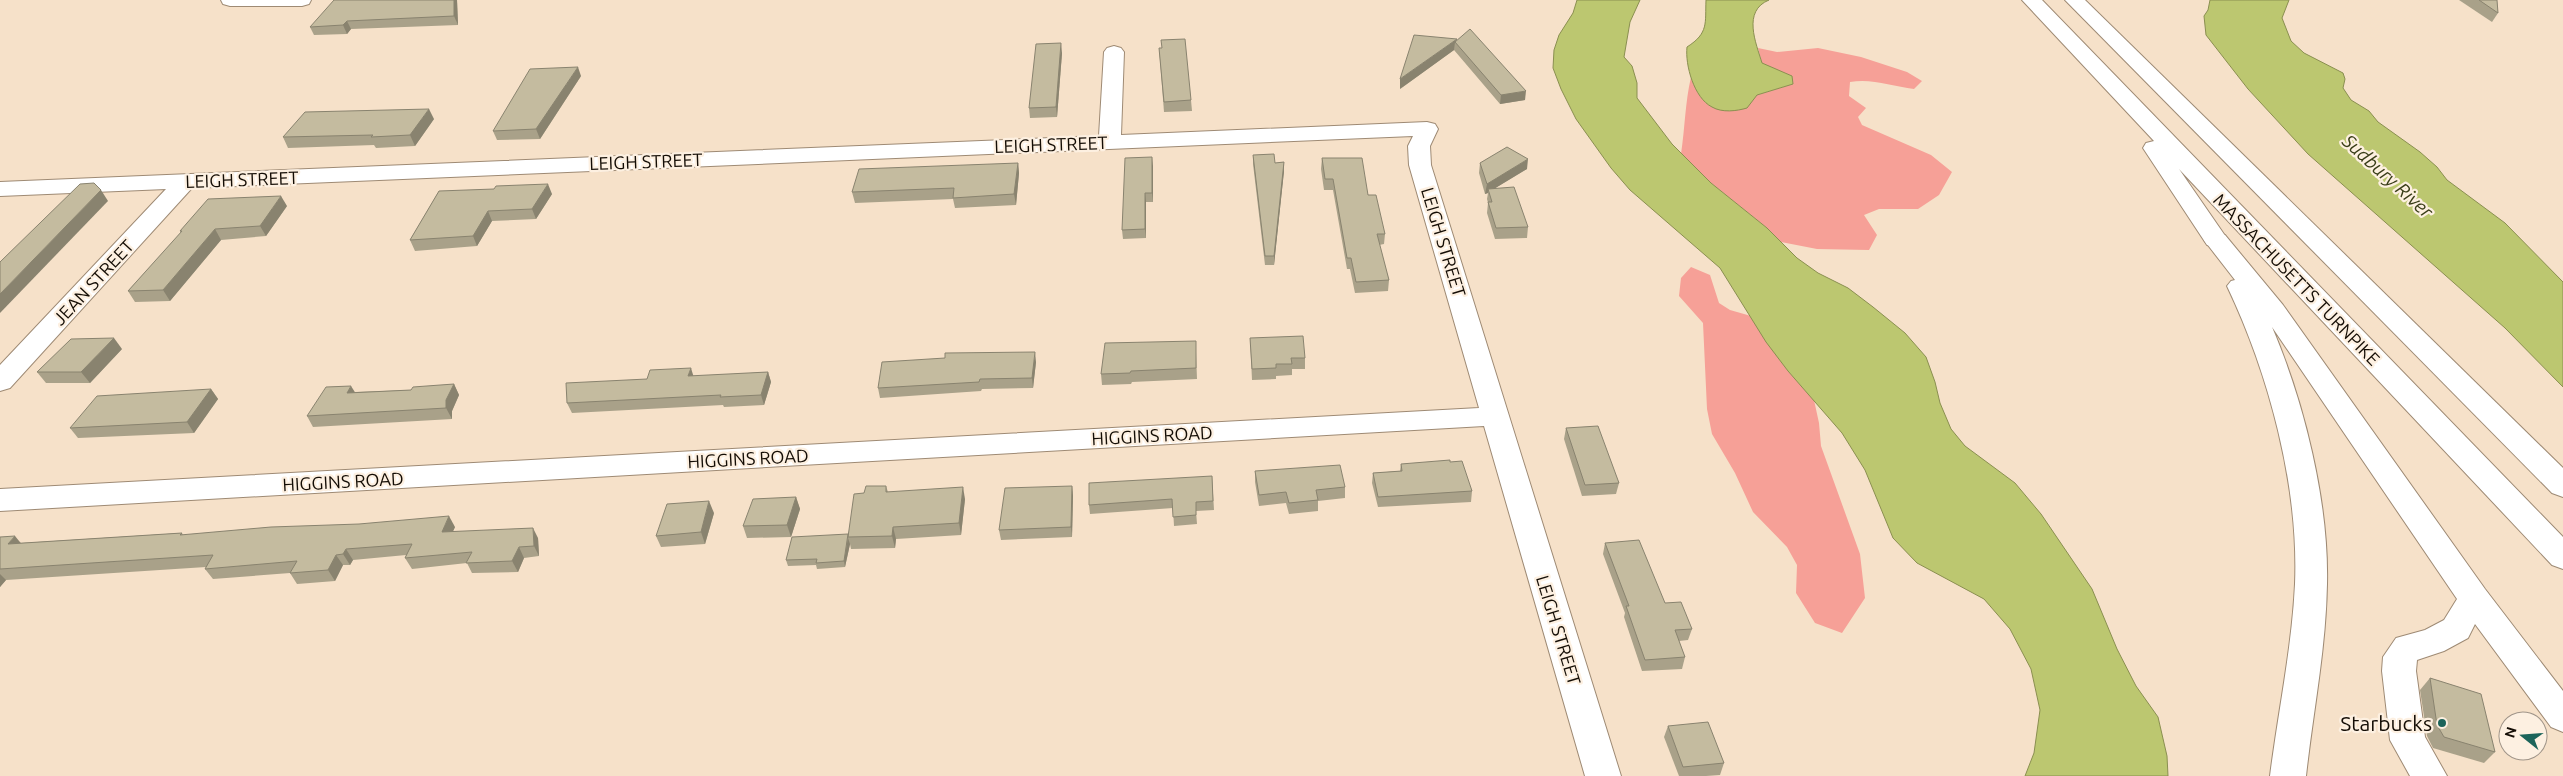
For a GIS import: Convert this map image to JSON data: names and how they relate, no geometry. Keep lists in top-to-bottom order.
{
  "streets": {
    "main road": [
      "LEIGH STREET",
      "MASSACHUSETTS TURNPIKE",
      "JEAN STREET",
      "HIGGINS ROAD"
    ]
  },
  "crossings": [
    ["LEIGH STREET", "JEAN STREET"],
    ["LEIGH STREET", "HIGGINS ROAD"]
  ],
  "water": ["Sudbury River"],
  "places": ["Starbucks"],
  "north": "left"
}
